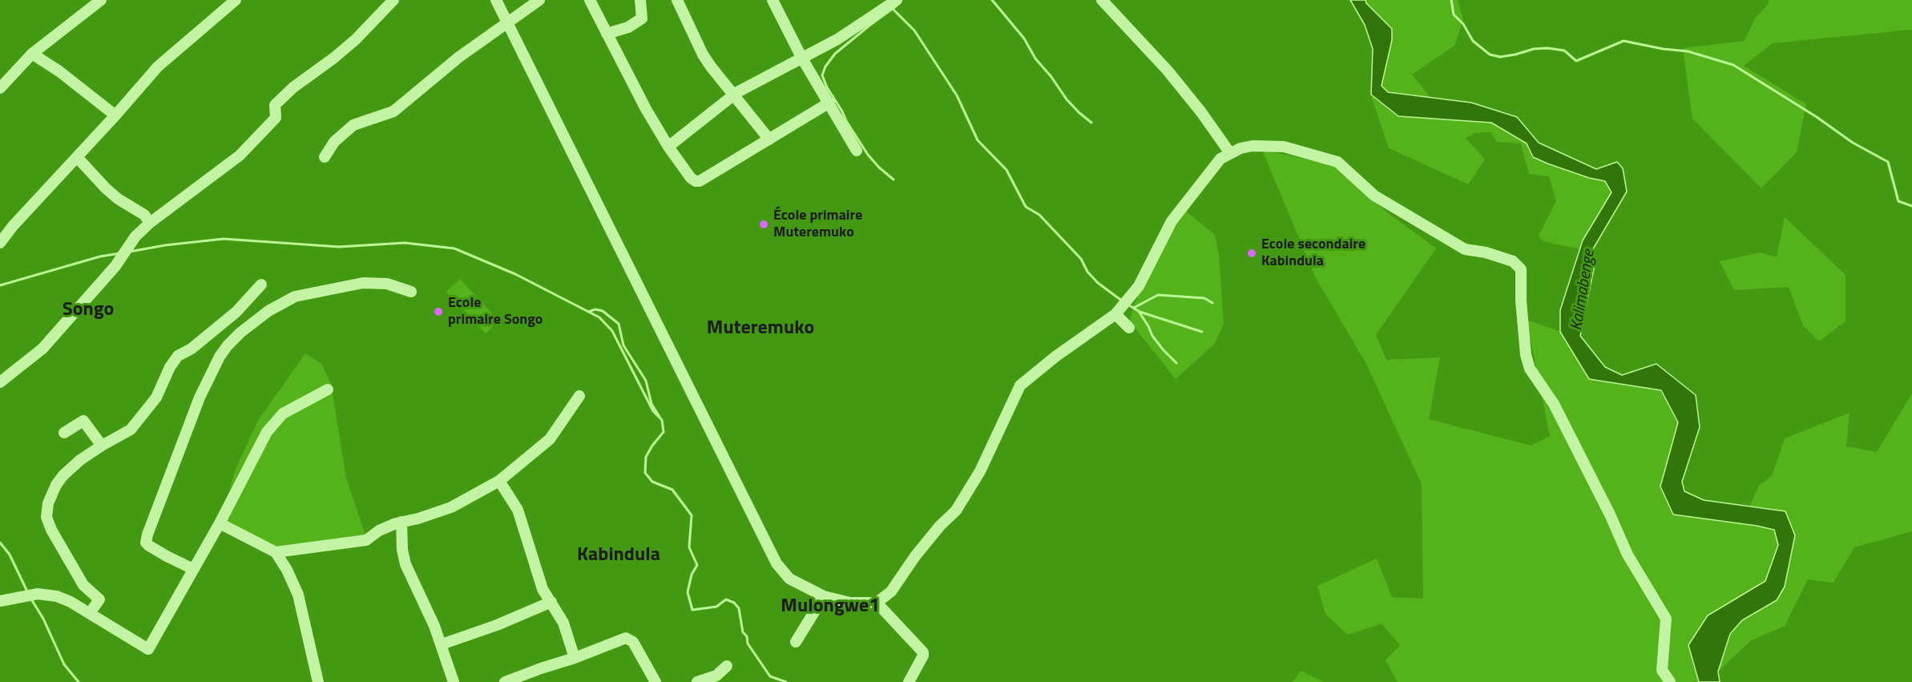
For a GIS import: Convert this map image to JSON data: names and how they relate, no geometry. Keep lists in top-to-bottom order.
{
  "districts": [
    "Songo",
    "Muteremuko",
    "Kabindula",
    "Mulongwe1"
  ],
  "water": ["Kalimabenge"],
  "places": ["École primaire Muteremuko", "Ecole secondaire Kabindula", "Ecole primaire Songo"]
}
